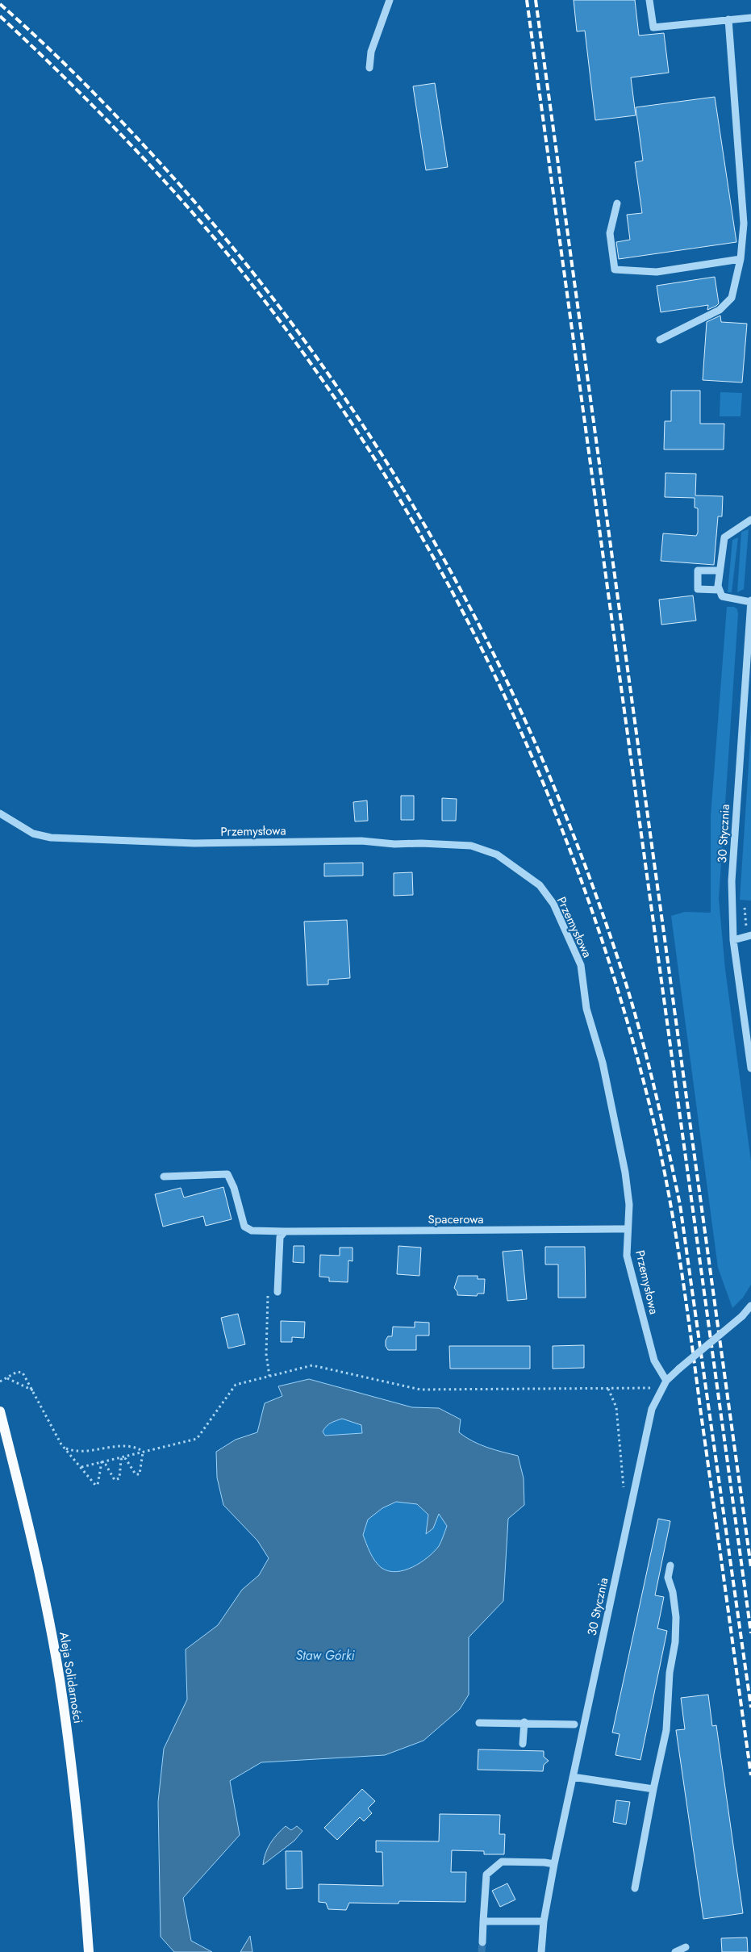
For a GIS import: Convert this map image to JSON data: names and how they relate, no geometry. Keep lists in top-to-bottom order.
{
  "streets": {
    "main road": ["Aleja Solidarności"],
    "street": ["Przemysłowa", "30 Stycznia", "Spacerowa"]
  },
  "crossings": [
    ["Przemysłowa", "30 Stycznia"],
    ["Przemysłowa", "Spacerowa"]
  ],
  "water": ["Staw Górki"]
}
